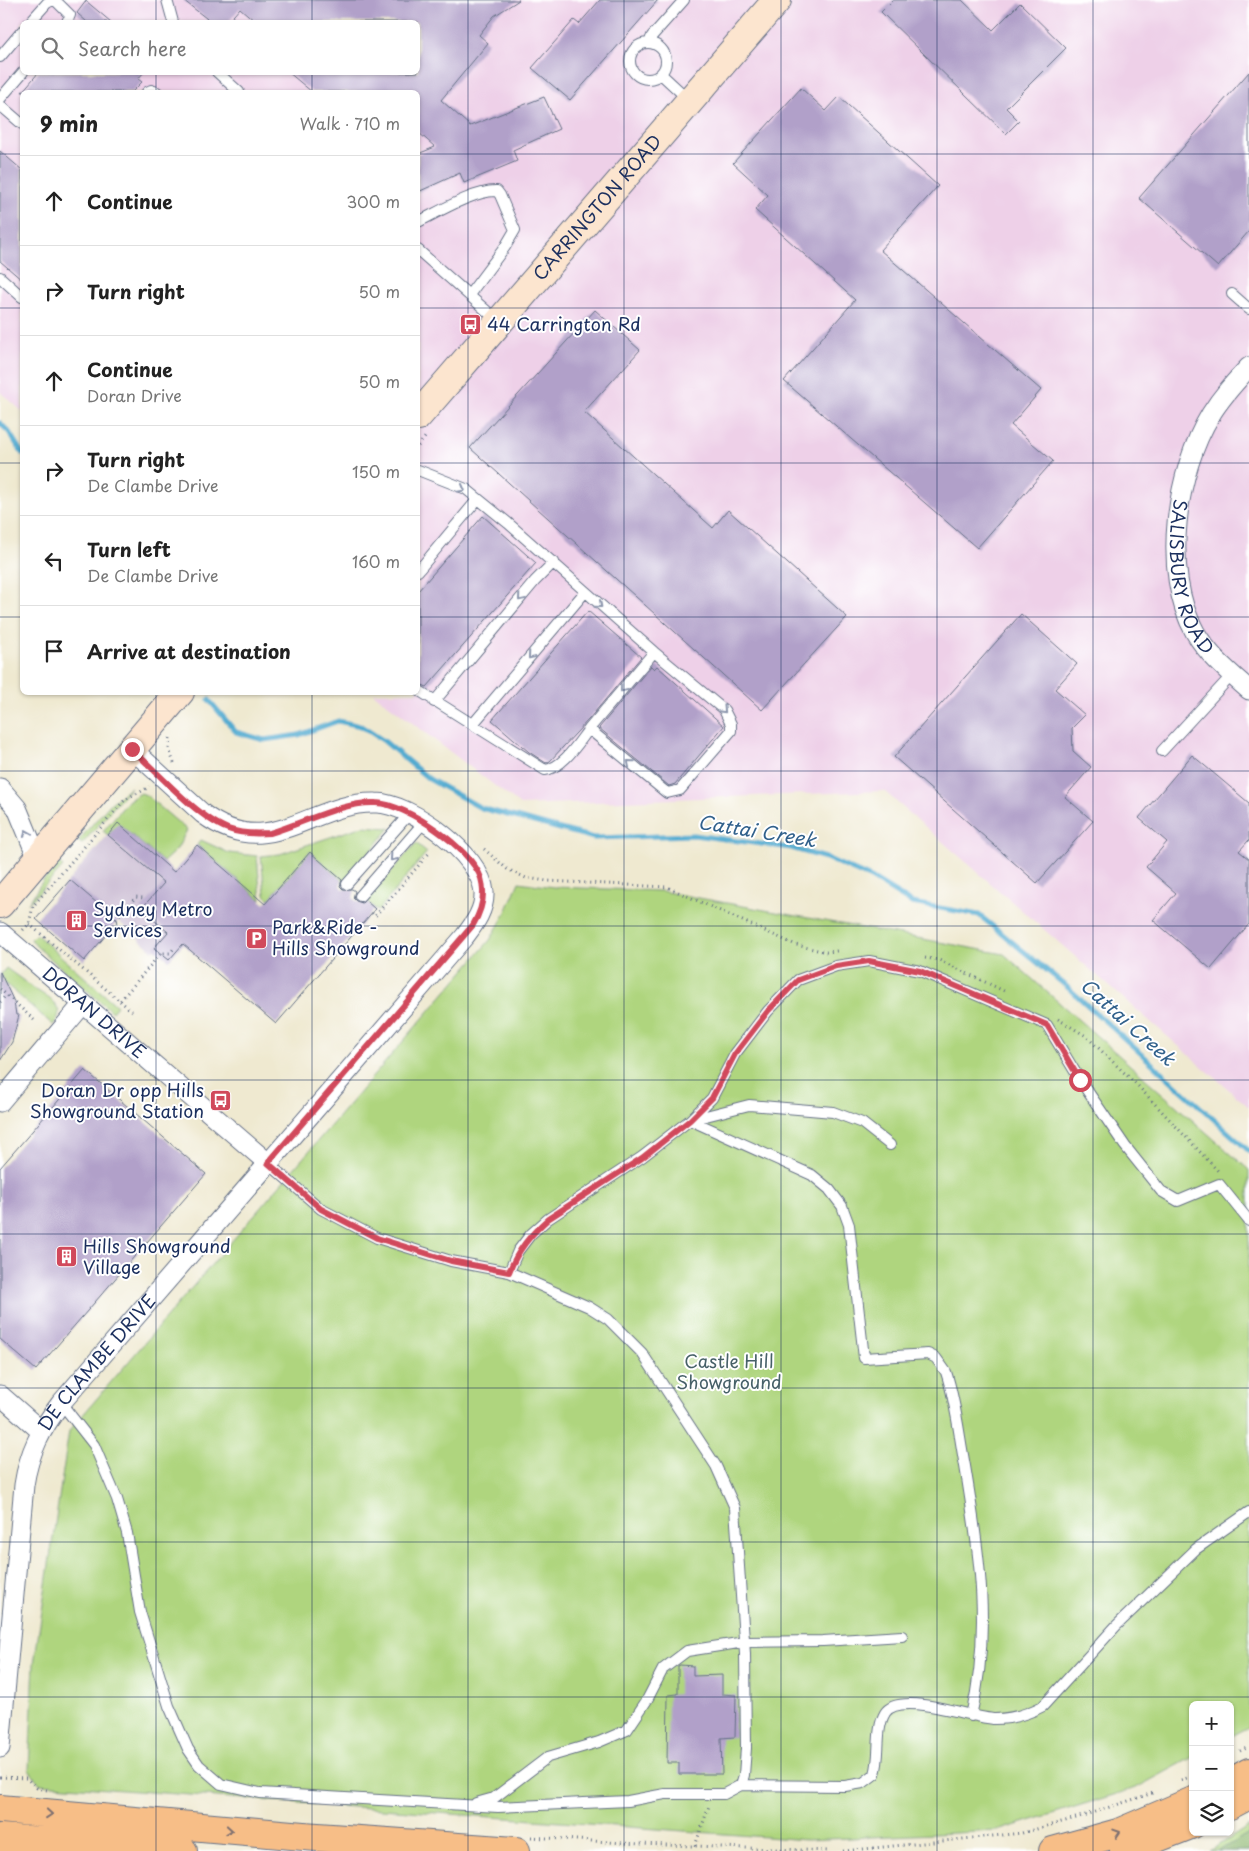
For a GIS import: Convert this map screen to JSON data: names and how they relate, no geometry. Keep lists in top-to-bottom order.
{
  "streets": {
    "main road": ["CARRINGTON ROAD"],
    "street": ["SALISBURY ROAD", "DORAN DRIVE", "DE CLAMBE DRIVE"]
  },
  "crossings": [
    ["DORAN DRIVE", "DE CLAMBE DRIVE"]
  ],
  "water": ["Cattai Creek"],
  "parks": ["Castle Hill Showground"],
  "places": {
    "bus stop": ["44 Carrington Rd", "Doran Dr opp Hills Showground Station"],
    "building": ["Sydney Metro Services", "Hills Showground Village"],
    "parking": ["Park&Ride - Hills Showground"]
  },
  "page": {
    "search": "Search here",
    "heading": ["9 min", "Walk · 710 m"],
    "list": [
      ["Continue", "300 m"],
      ["Turn right", "50 m"],
      ["Continue", "Doran Drive", "50 m"],
      ["Turn right", "De Clambe Drive", "150 m"],
      ["Turn left", "De Clambe Drive", "160 m"],
      "Arrive at destination"
    ],
    "map_buttons": ["+", "−"]
  }
}
